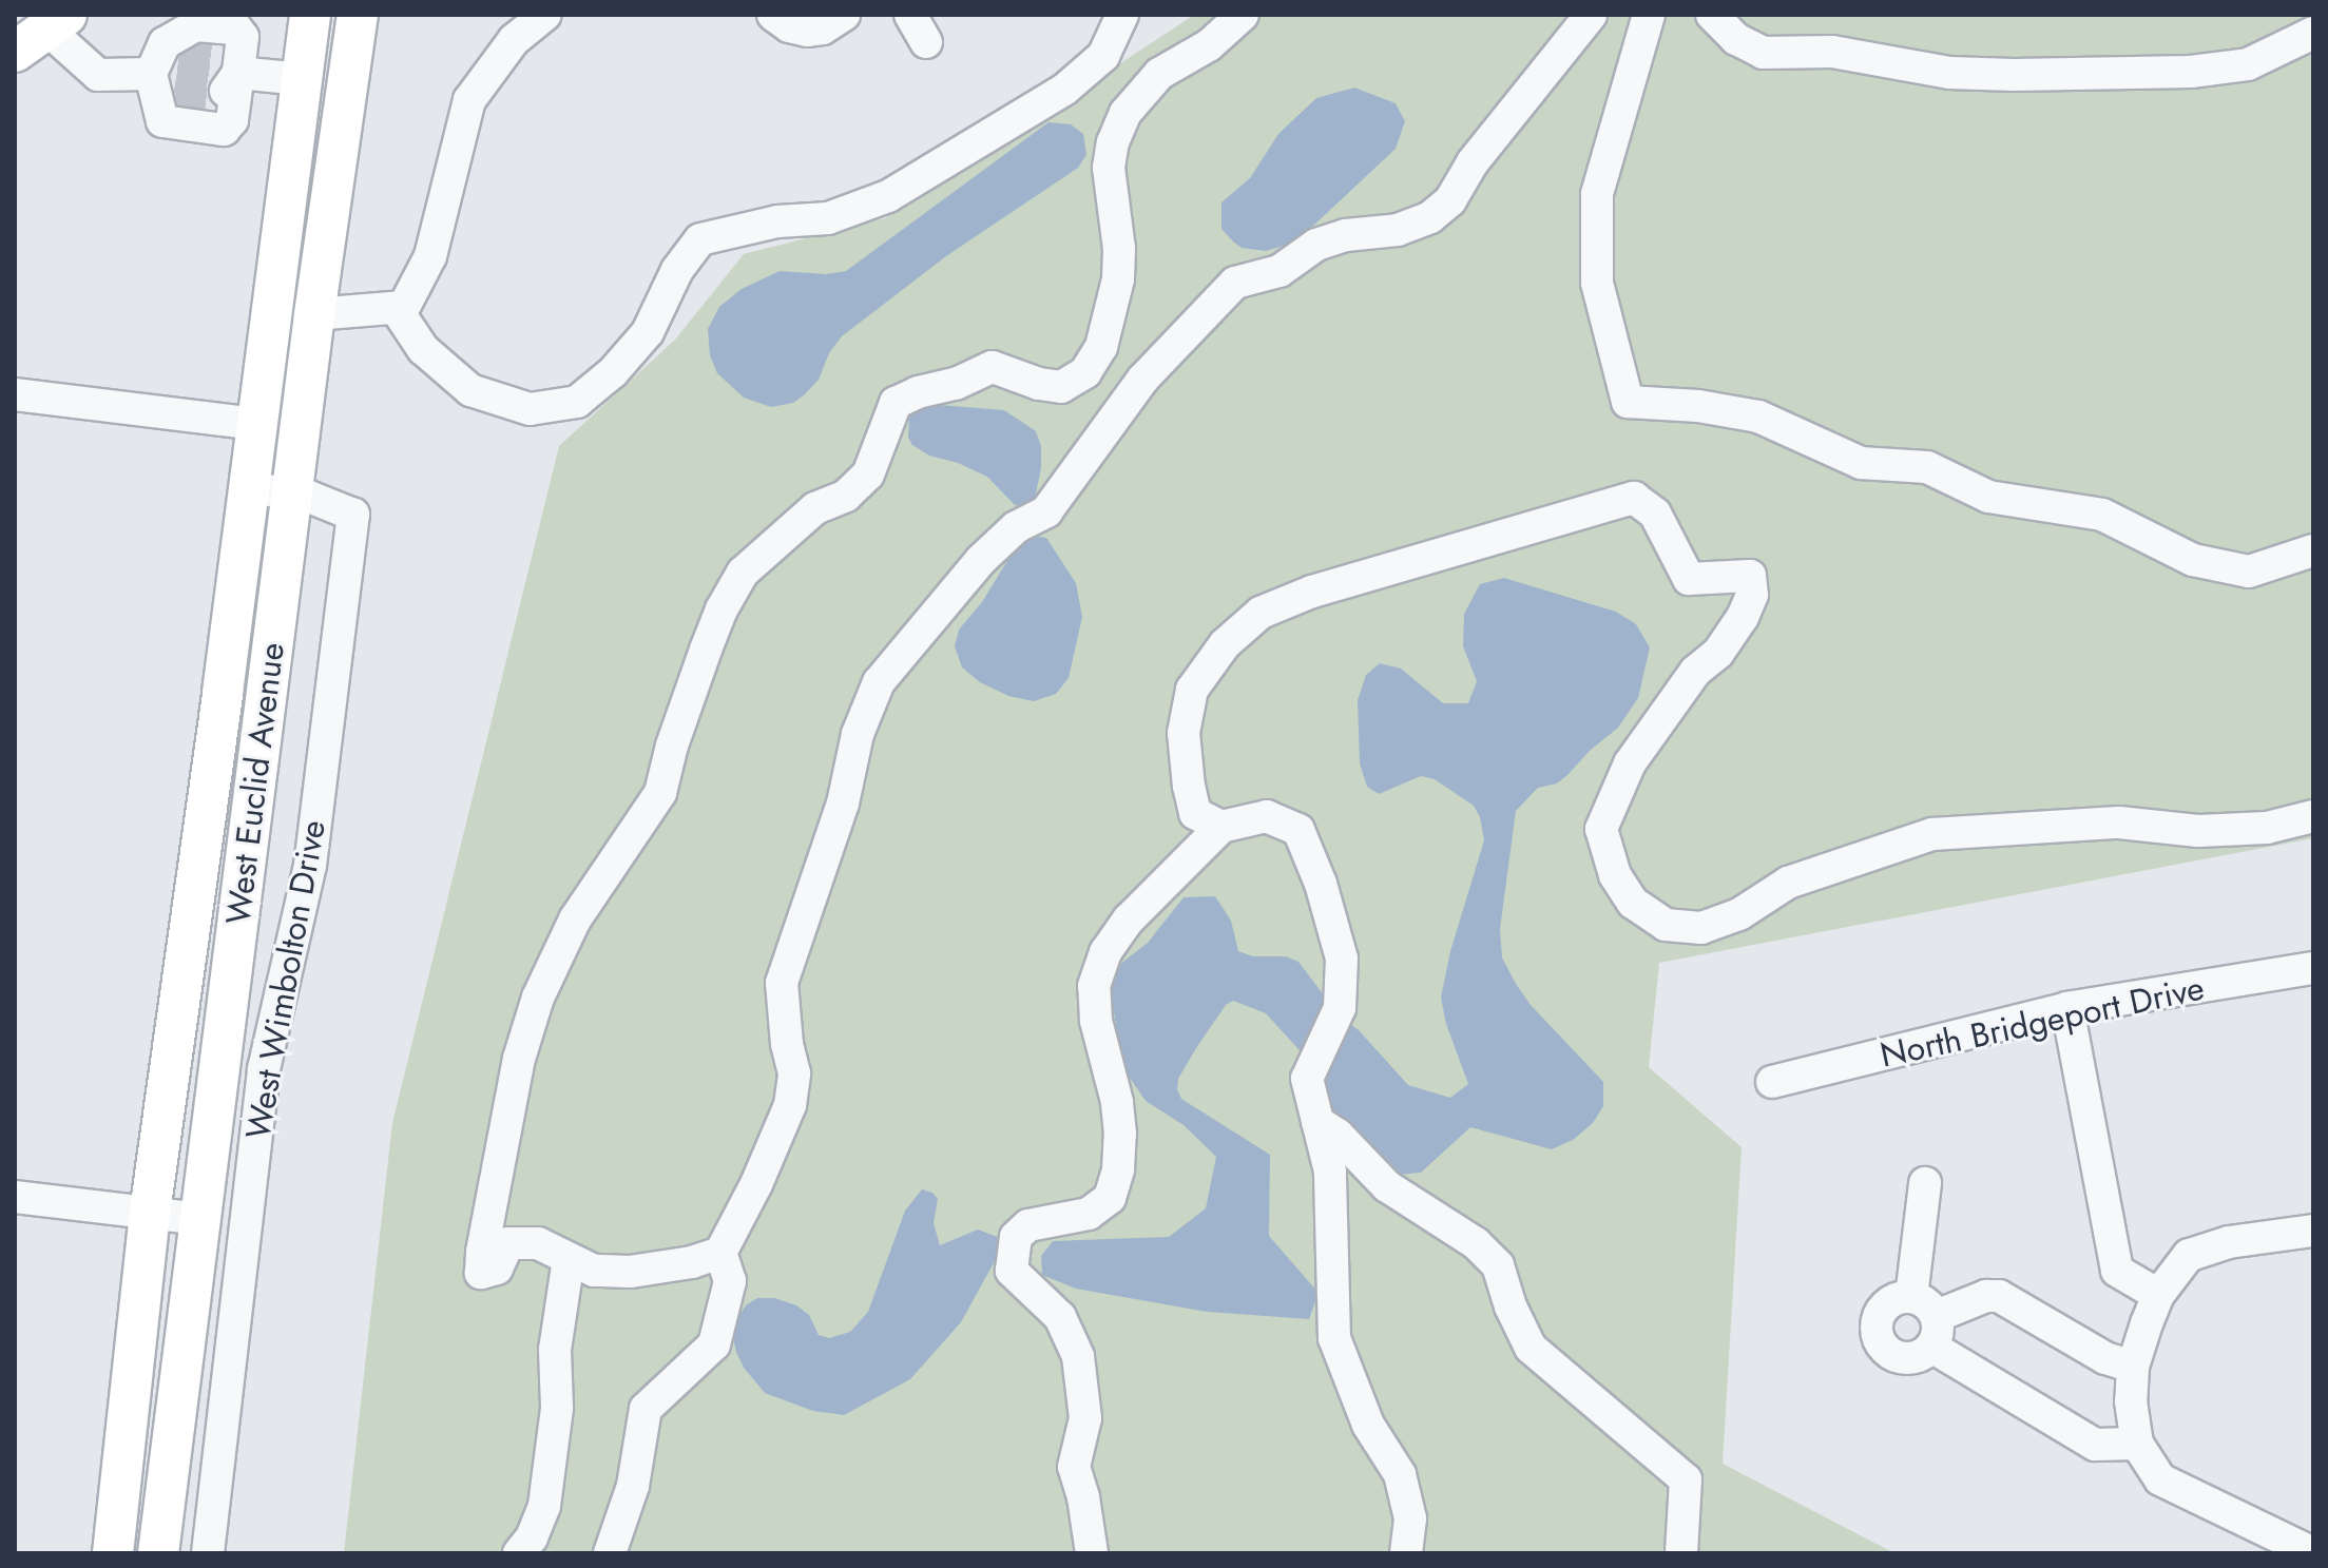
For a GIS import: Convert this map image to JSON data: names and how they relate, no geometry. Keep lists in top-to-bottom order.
{
  "streets": {
    "main road": ["West Euclid Avenue"],
    "street": ["West Wimbolton Drive", "North Bridgeport Drive"]
  },
  "crossings": [
    ["West Euclid Avenue", "West Wimbolton Drive"]
  ]
}
